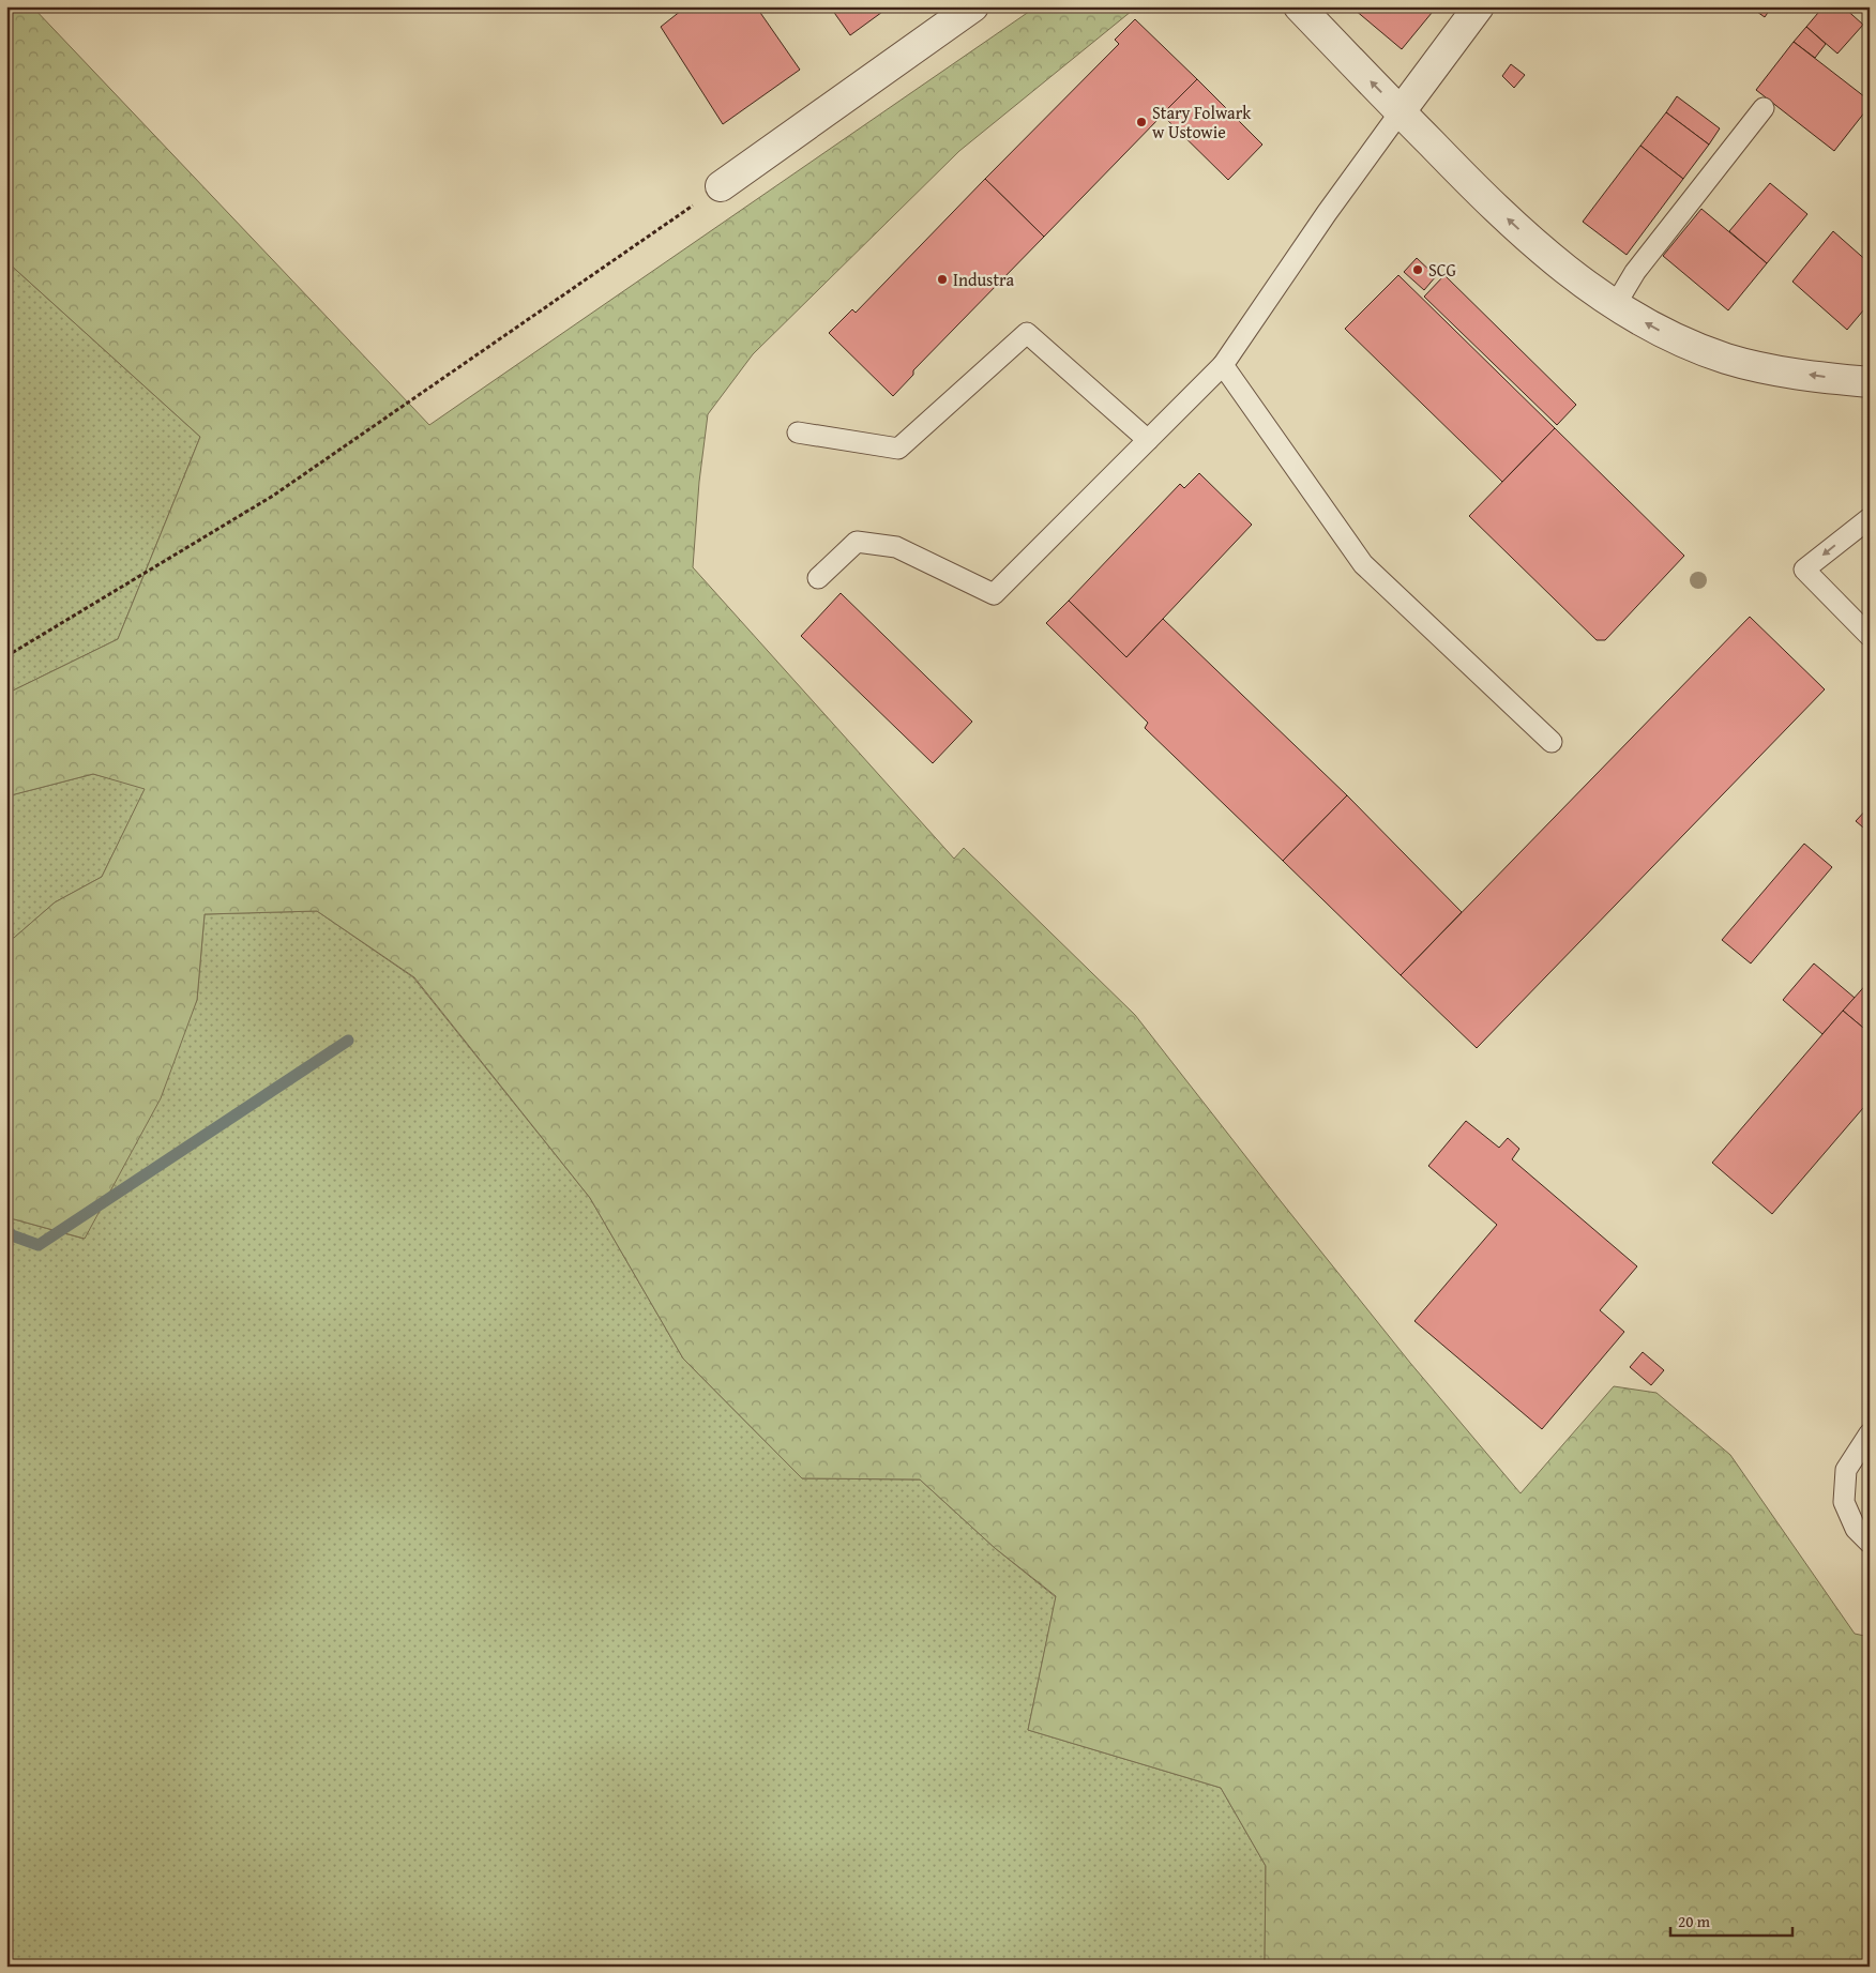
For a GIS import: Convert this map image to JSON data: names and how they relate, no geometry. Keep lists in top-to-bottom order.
{
  "places": ["Stary Folwark w Ustowie", "SCG", "Industra"],
  "scale_bar": "20 m"
}
